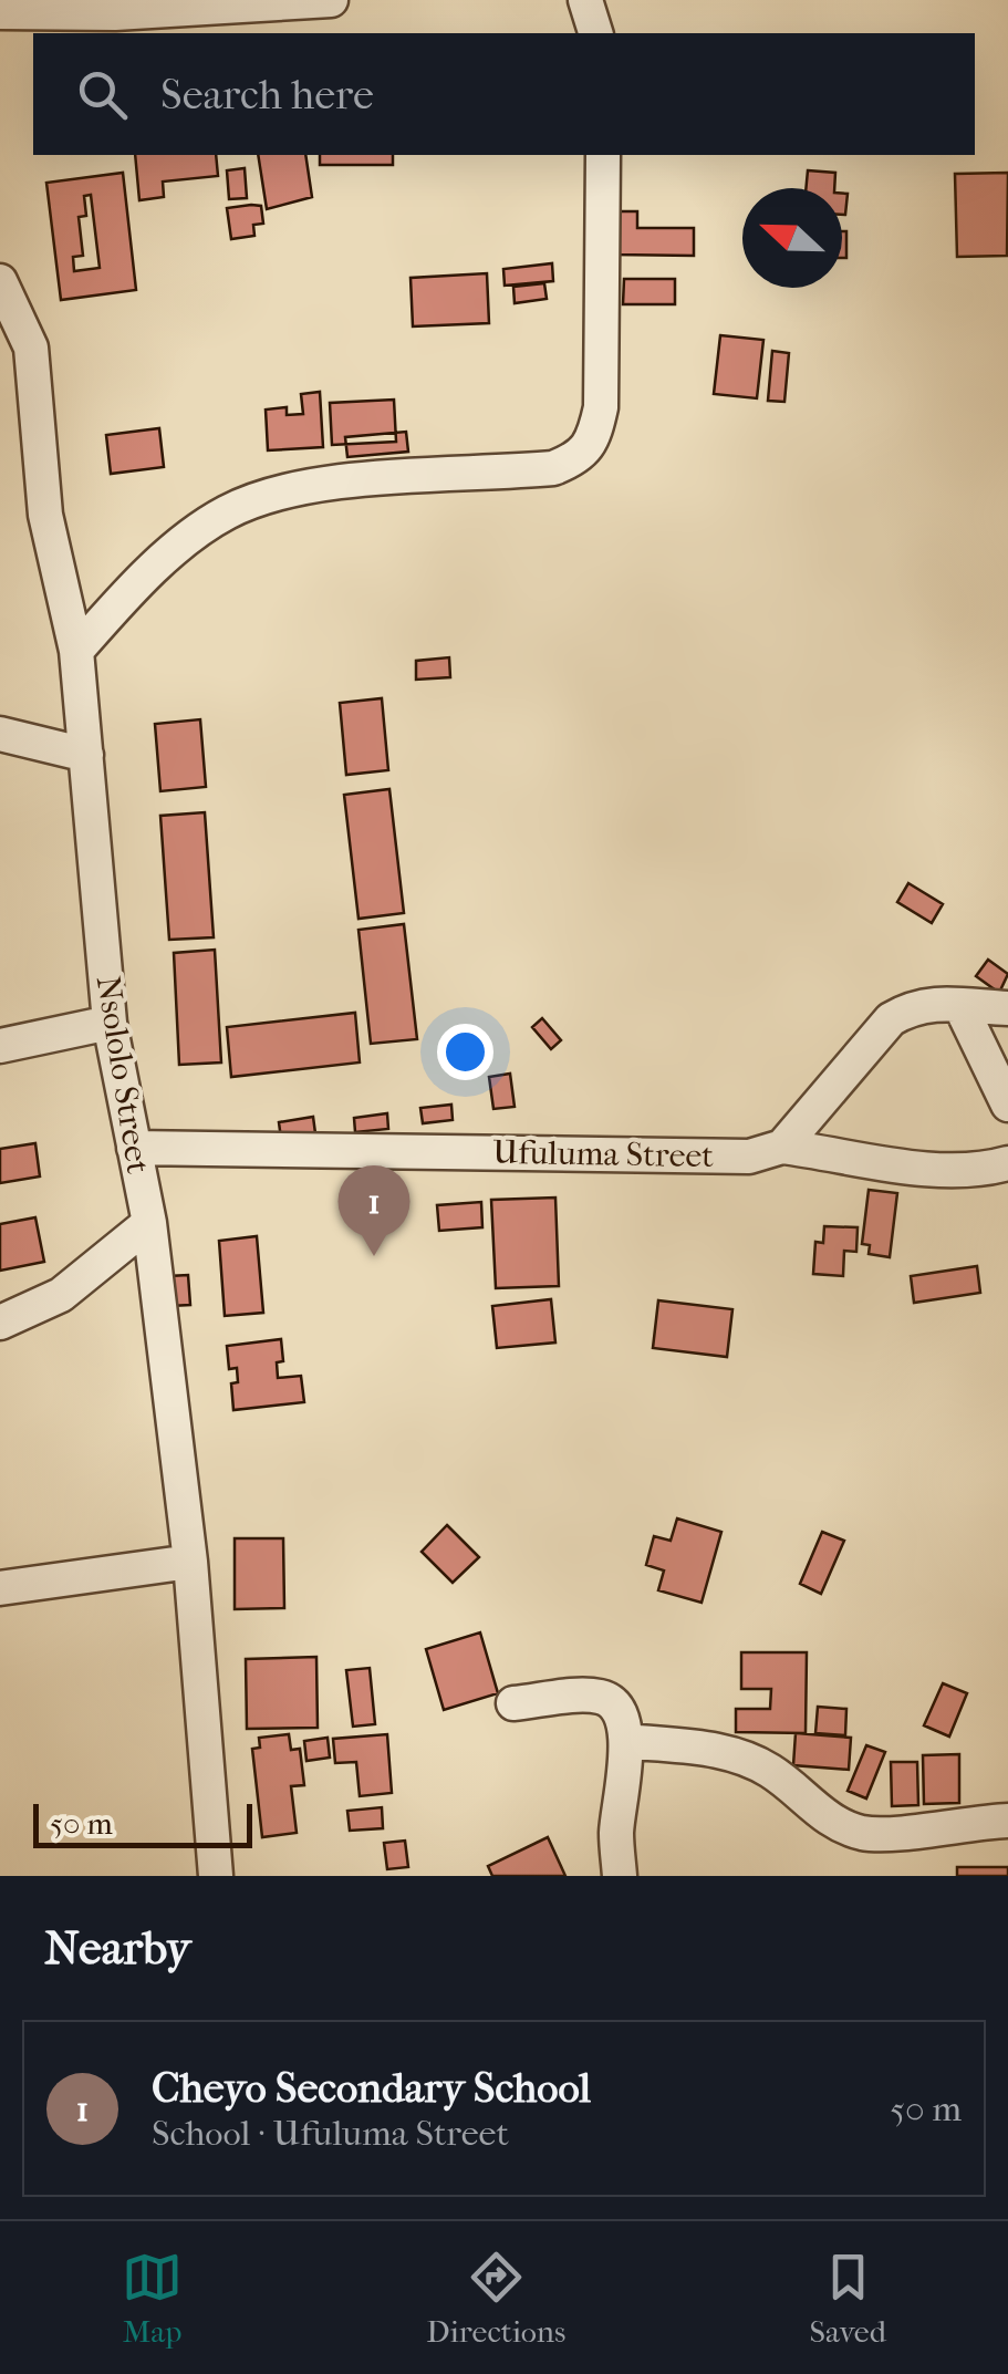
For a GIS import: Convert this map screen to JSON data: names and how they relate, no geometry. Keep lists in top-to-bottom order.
{
  "streets": {
    "street": ["Nsololo Street", "Ufuluma Street"]
  },
  "crossings": [
    ["Nsololo Street", "Ufuluma Street"]
  ],
  "scale_bar": "50 m",
  "north": "left",
  "page": {
    "search": "Search here",
    "pins": "1",
    "scale": "50 m",
    "heading": "Nearby",
    "list": [
      {
        "mark": "1",
        "name": "Cheyo Secondary School",
        "note": "School · Ufuluma Street",
        "value": "50 m"
      }
    ],
    "nav": ["Map", "Directions", "Saved"]
  }
}
